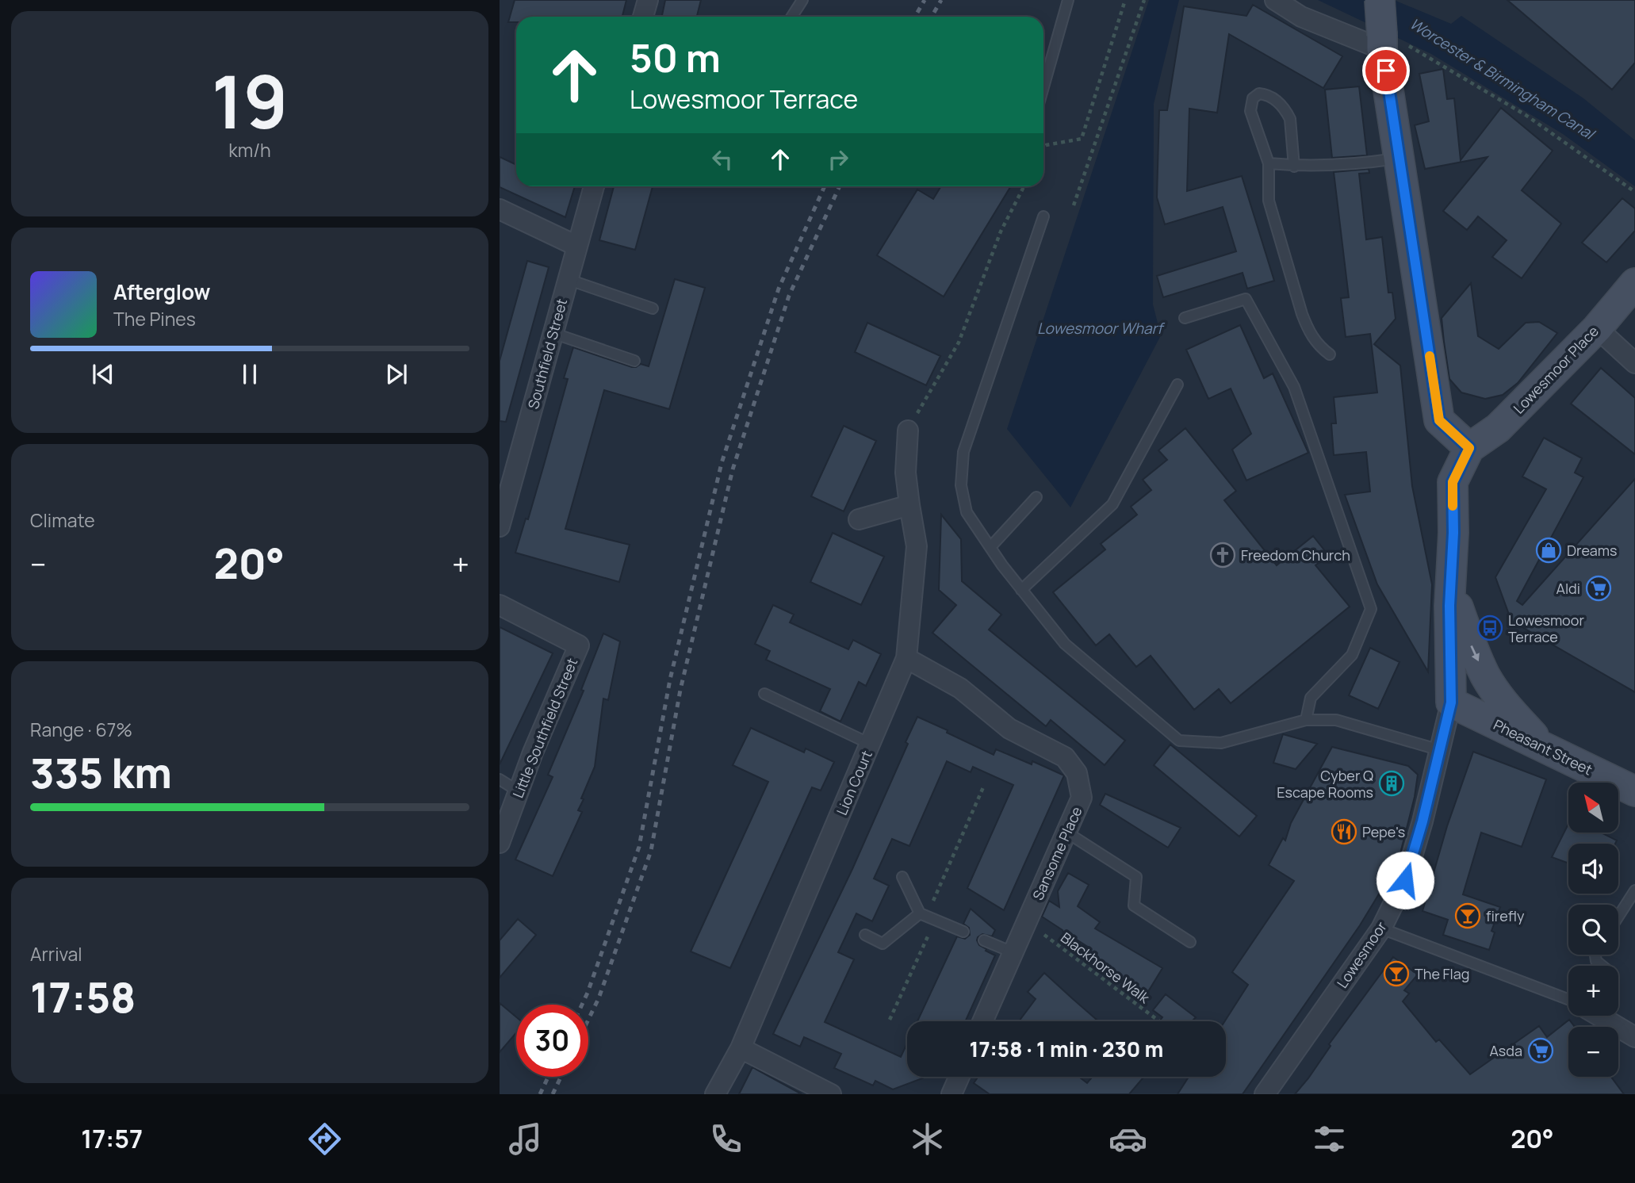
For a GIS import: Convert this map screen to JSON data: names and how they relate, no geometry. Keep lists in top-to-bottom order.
{
  "streets": {
    "main road": ["Lowesmoor Place", "Pheasant Street"],
    "street": [
      "Southfield Street",
      "Little Southfield Street",
      "Lion Court",
      "Sansome Place",
      "Lowesmoor"
    ],
    "path": ["Blackhorse Walk"]
  },
  "crossings": [
    ["Pheasant Street", "Lowesmoor"],
    ["Lion Court", "Sansome Place"],
    ["Sansome Place", "Blackhorse Walk"]
  ],
  "water": ["Worcester & Birmingham Canal", "Lowesmoor Wharf"],
  "places": {
    "shop": ["Dreams"],
    "church": ["Freedom Church"],
    "supermarket": ["Aldi", "Asda"],
    "bus stop": ["Lowesmoor Terrace"],
    "building": ["Cyber Q Escape Rooms"],
    "restaurant": ["Pepe's"],
    "bar": ["firefly", "The Flag"]
  },
  "north": "top left",
  "page": {
    "tile": [
      ["19", "km/h"],
      "Climate",
      ["Range · 67%", "335 km"],
      ["Arrival", "17:58"]
    ],
    "turn": ["50 m", "Lowesmoor Terrace"],
    "song": ["Afterglow", "The Pines"],
    "heat": ["−", "20°", "+"],
    "map_buttons": ["+", "−"],
    "limit": "30",
    "trip": "17:58 · 1 min · 230 m",
    "tabs": ["17:57", "20°"]
  }
}
